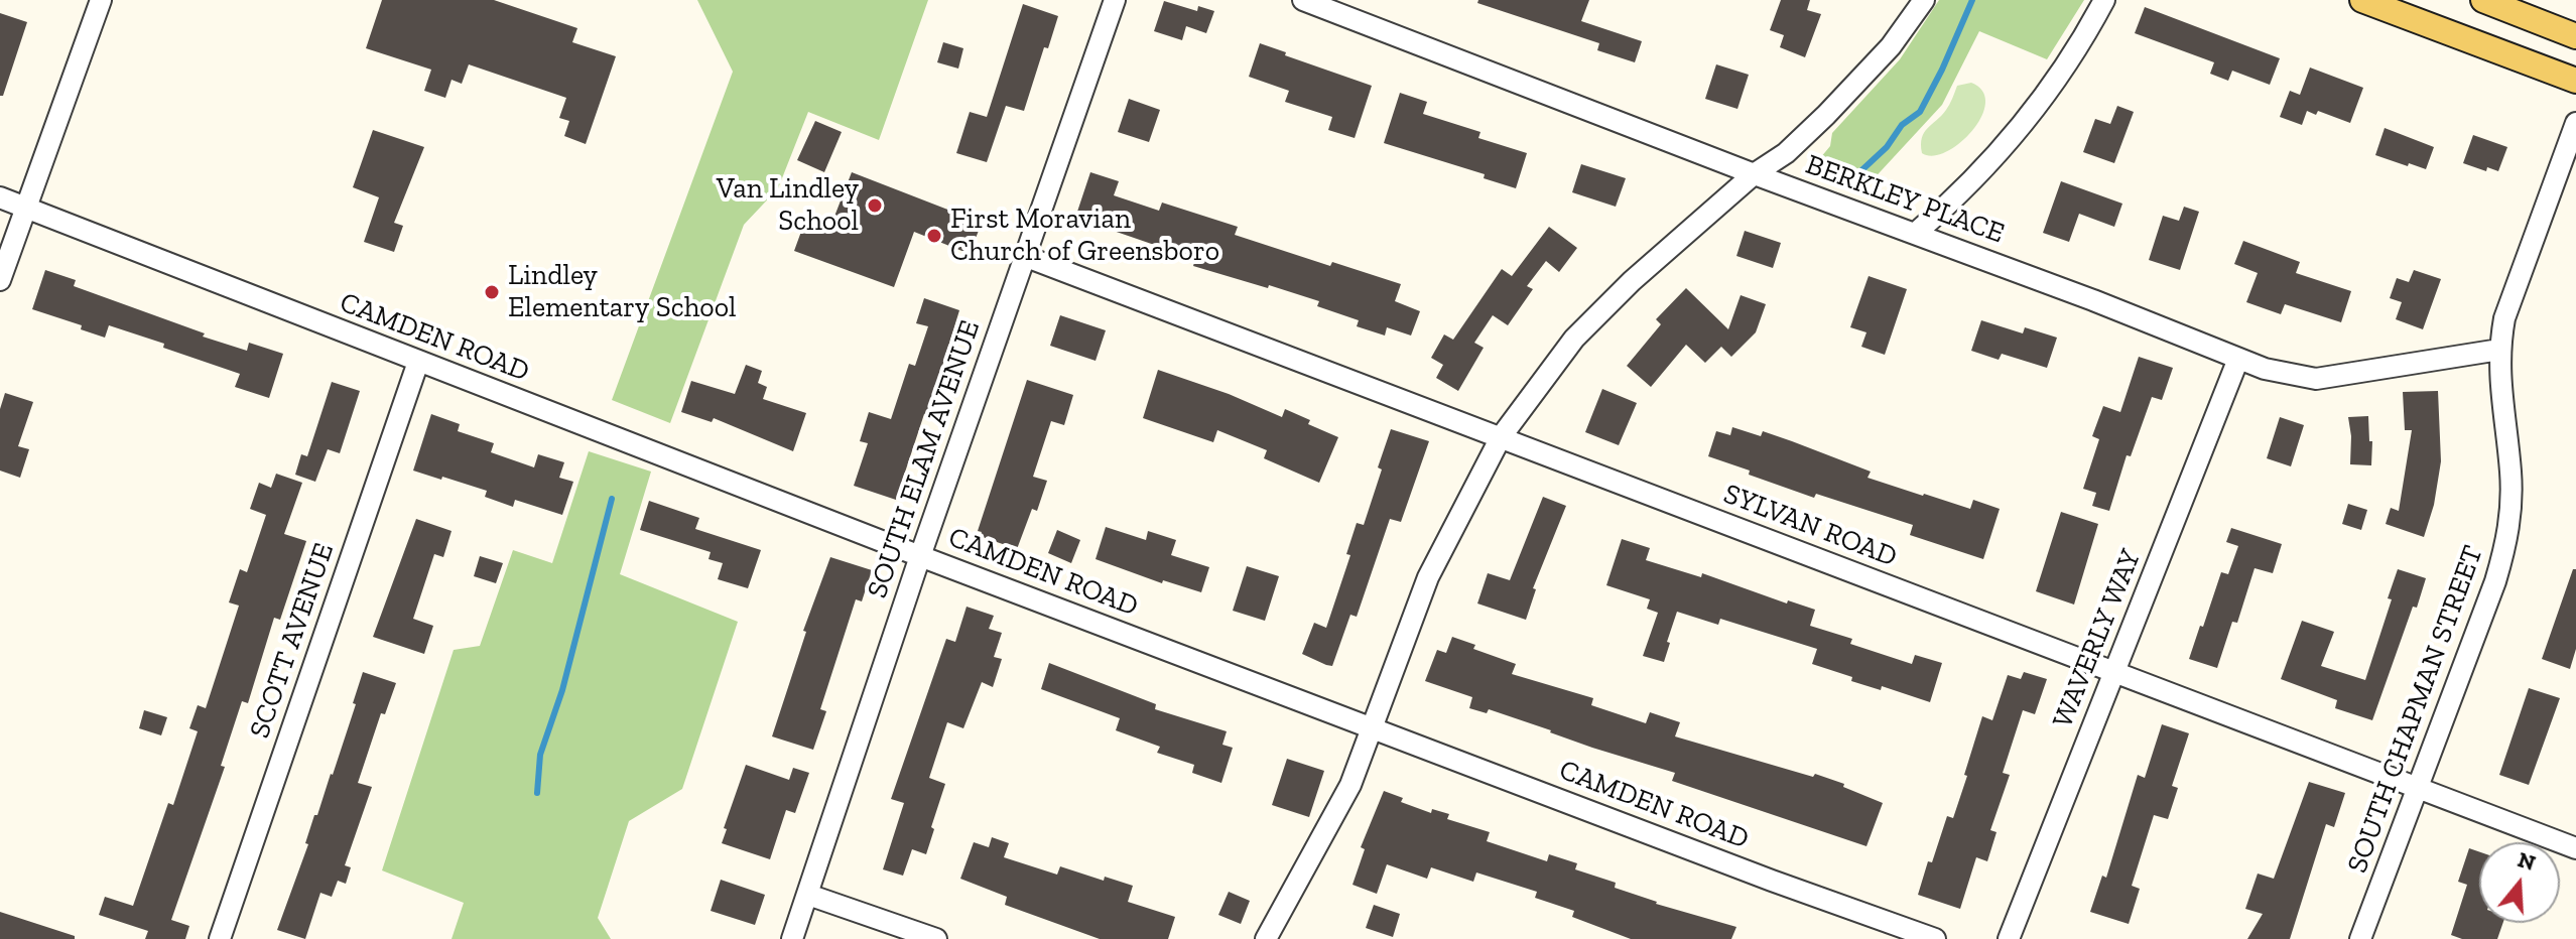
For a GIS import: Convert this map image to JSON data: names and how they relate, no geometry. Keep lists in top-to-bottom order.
{
  "streets": {
    "street": [
      "BERKLEY PLACE",
      "CAMDEN ROAD",
      "SOUTH ELAM AVENUE",
      "SYLVAN ROAD",
      "WAVERLY WAY",
      "SCOTT AVENUE",
      "SOUTH CHAPMAN STREET"
    ]
  },
  "crossings": [
    ["BERKLEY PLACE", "WAVERLY WAY"],
    ["BERKLEY PLACE", "SOUTH CHAPMAN STREET"],
    ["CAMDEN ROAD", "SOUTH ELAM AVENUE"],
    ["CAMDEN ROAD", "SCOTT AVENUE"],
    ["SOUTH ELAM AVENUE", "SYLVAN ROAD"],
    ["SYLVAN ROAD", "WAVERLY WAY"],
    ["SYLVAN ROAD", "SOUTH CHAPMAN STREET"]
  ],
  "places": ["Van Lindley School", "First Moravian Church of Greensboro", "Lindley Elementary School"],
  "north": "top"
}
